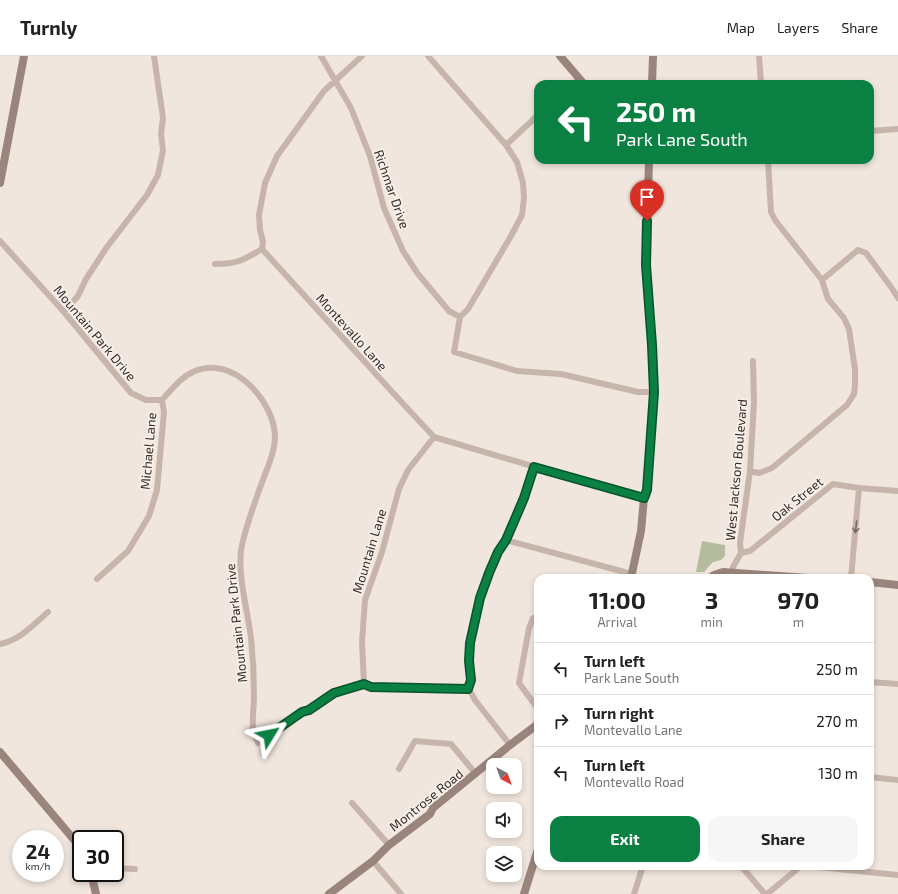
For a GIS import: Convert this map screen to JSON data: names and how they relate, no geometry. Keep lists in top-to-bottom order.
{
  "streets": {
    "main road": ["Montrose Road"],
    "street": [
      "Richmar Drive",
      "Montevallo Lane",
      "Mountain Park Drive",
      "Michael Lane",
      "West Jackson Boulevard",
      "Oak Street",
      "Mountain Lane"
    ]
  },
  "crossings": [
    ["Montevallo Lane", "Mountain Lane"],
    ["Mountain Park Drive", "Michael Lane"],
    ["Mountain Park Drive", "Mountain Lane"],
    ["West Jackson Boulevard", "Oak Street"]
  ],
  "north": "bottom right",
  "page": {
    "header": "Turnly",
    "nav": ["Map", "Layers", "Share"],
    "turn": ["250 m", "Park Lane South"],
    "eta": [
      "11:00",
      "Arrival",
      "3",
      "min",
      "970",
      "m"
    ],
    "list": [
      {
        "name": "Turn left",
        "note": "Park Lane South",
        "value": "250 m"
      },
      {
        "name": "Turn right",
        "note": "Montevallo Lane",
        "value": "270 m"
      },
      {
        "name": "Turn left",
        "note": "Montevallo Road",
        "value": "130 m"
      }
    ],
    "buttons": ["Exit", "Share"],
    "speed": "24 km/h",
    "limit": "30"
  }
}
